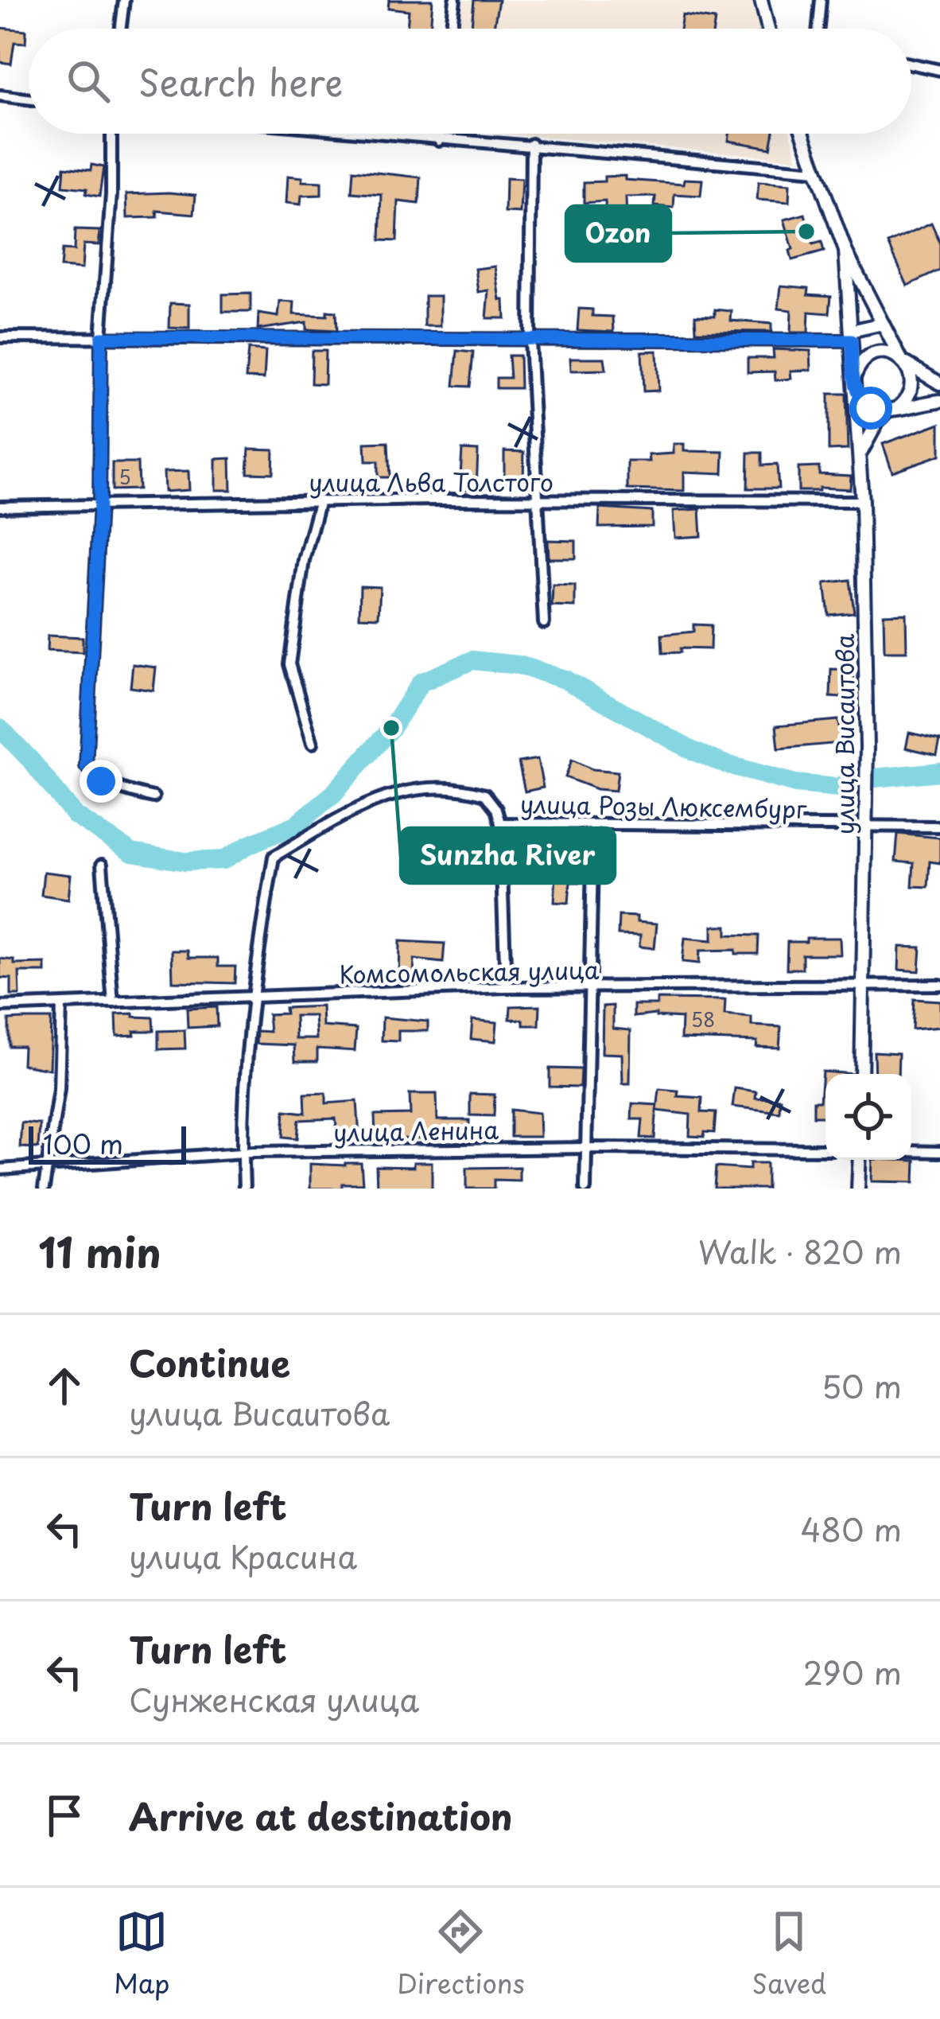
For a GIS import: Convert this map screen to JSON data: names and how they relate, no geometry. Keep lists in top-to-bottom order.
{
  "streets": {
    "street": [
      "улица Льва Толстого",
      "улица Висаитова",
      "улица Розы Люксембург",
      "Комсомольская улица",
      "улица Ленина"
    ]
  },
  "crossings": [
    ["улица Льва Толстого", "улица Висаитова"],
    ["улица Висаитова", "улица Розы Люксембург"],
    ["улица Висаитова", "Комсомольская улица"]
  ],
  "places": ["Ozon", "Sunzha River"],
  "house_numbers": ["5", "58"],
  "scale_bar": "100 m",
  "page": {
    "search": "Search here",
    "scale": "100 m",
    "heading": ["11 min", "Walk · 820 m"],
    "list": [
      ["Continue", "улица Висаитова", "50 m"],
      ["Turn left", "улица Красина", "480 m"],
      ["Turn left", "Сунженская улица", "290 m"],
      "Arrive at destination"
    ],
    "nav": ["Map", "Directions", "Saved"]
  }
}
